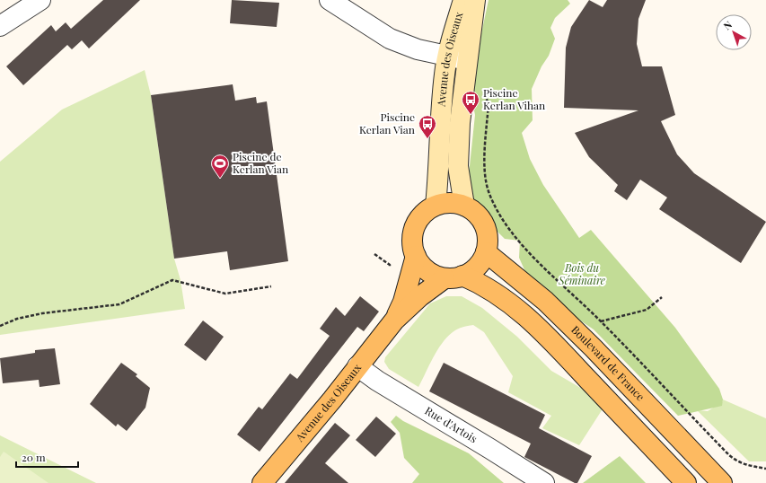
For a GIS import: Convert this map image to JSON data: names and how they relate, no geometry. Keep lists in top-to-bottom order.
{
  "streets": {
    "main road": ["Avenue des Oiseaux", "Boulevard de France"],
    "street": ["Rue d'Artois"]
  },
  "crossings": [
    ["Avenue des Oiseaux", "Boulevard de France"],
    ["Avenue des Oiseaux", "Rue d'Artois"]
  ],
  "parks": ["Bois du Séminaire"],
  "places": {
    "bus stop": ["Piscine Kerlan Vihan", "Piscine Kerlan Vian"],
    "sports": ["Piscine de Kerlan Vian"]
  },
  "scale_bar": "20 m",
  "north": "top left"
}
